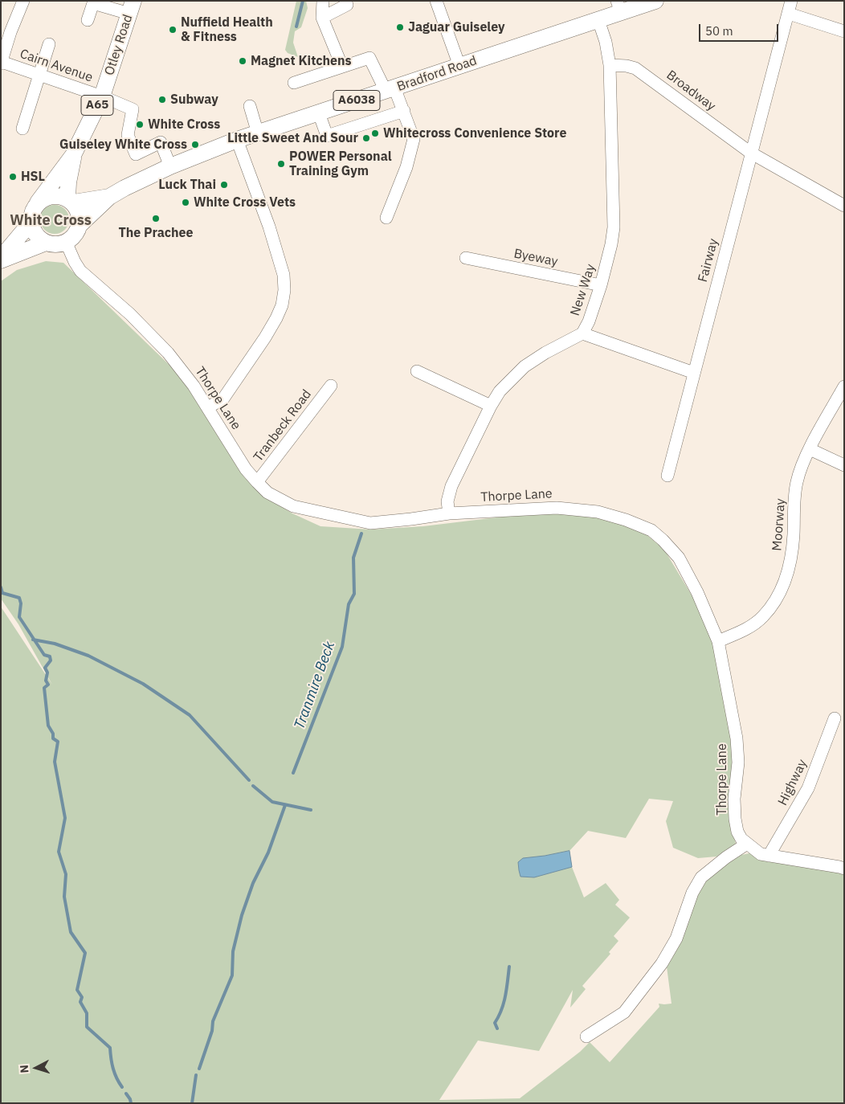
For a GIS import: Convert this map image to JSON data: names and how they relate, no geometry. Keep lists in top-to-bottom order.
{
  "streets": {
    "main road": [
      "Otley Road",
      "Bradford Road",
      "A6038",
      "A65"
    ],
    "street": [
      "Cairn Avenue",
      "Broadway",
      "Byeway",
      "Fairway",
      "New Way",
      "Thorpe Lane",
      "Tranbeck Road",
      "Moorway",
      "Highway"
    ]
  },
  "crossings": [
    ["Otley Road", "Cairn Avenue"],
    ["Otley Road", "Bradford Road"],
    ["Otley Road", "A65"],
    ["Otley Road", "Thorpe Lane"],
    ["Cairn Avenue", "Bradford Road"],
    ["Bradford Road", "A65"],
    ["Bradford Road", "New Way"],
    ["Bradford Road", "Thorpe Lane"],
    ["Broadway", "Fairway"],
    ["Broadway", "New Way"],
    ["A65", "Thorpe Lane"],
    ["Byeway", "New Way"],
    ["New Way", "Thorpe Lane"],
    ["Thorpe Lane", "Tranbeck Road"],
    ["Thorpe Lane", "Moorway"],
    ["Thorpe Lane", "Highway"]
  ],
  "districts": ["White Cross"],
  "water": ["Tranmire Beck"],
  "places": [
    "Jaguar Guiseley",
    "Nuffield Health & Fitness",
    "Magnet Kitchens",
    "Subway",
    "White Cross",
    "Whitecross Convenience Store",
    "Little Sweet And Sour",
    "Guiseley White Cross",
    "POWER Personal Training Gym",
    "HSL",
    "Luck Thai",
    "White Cross Vets",
    "The Prachee"
  ],
  "scale_bar": "50 m",
  "north": "left"
}
